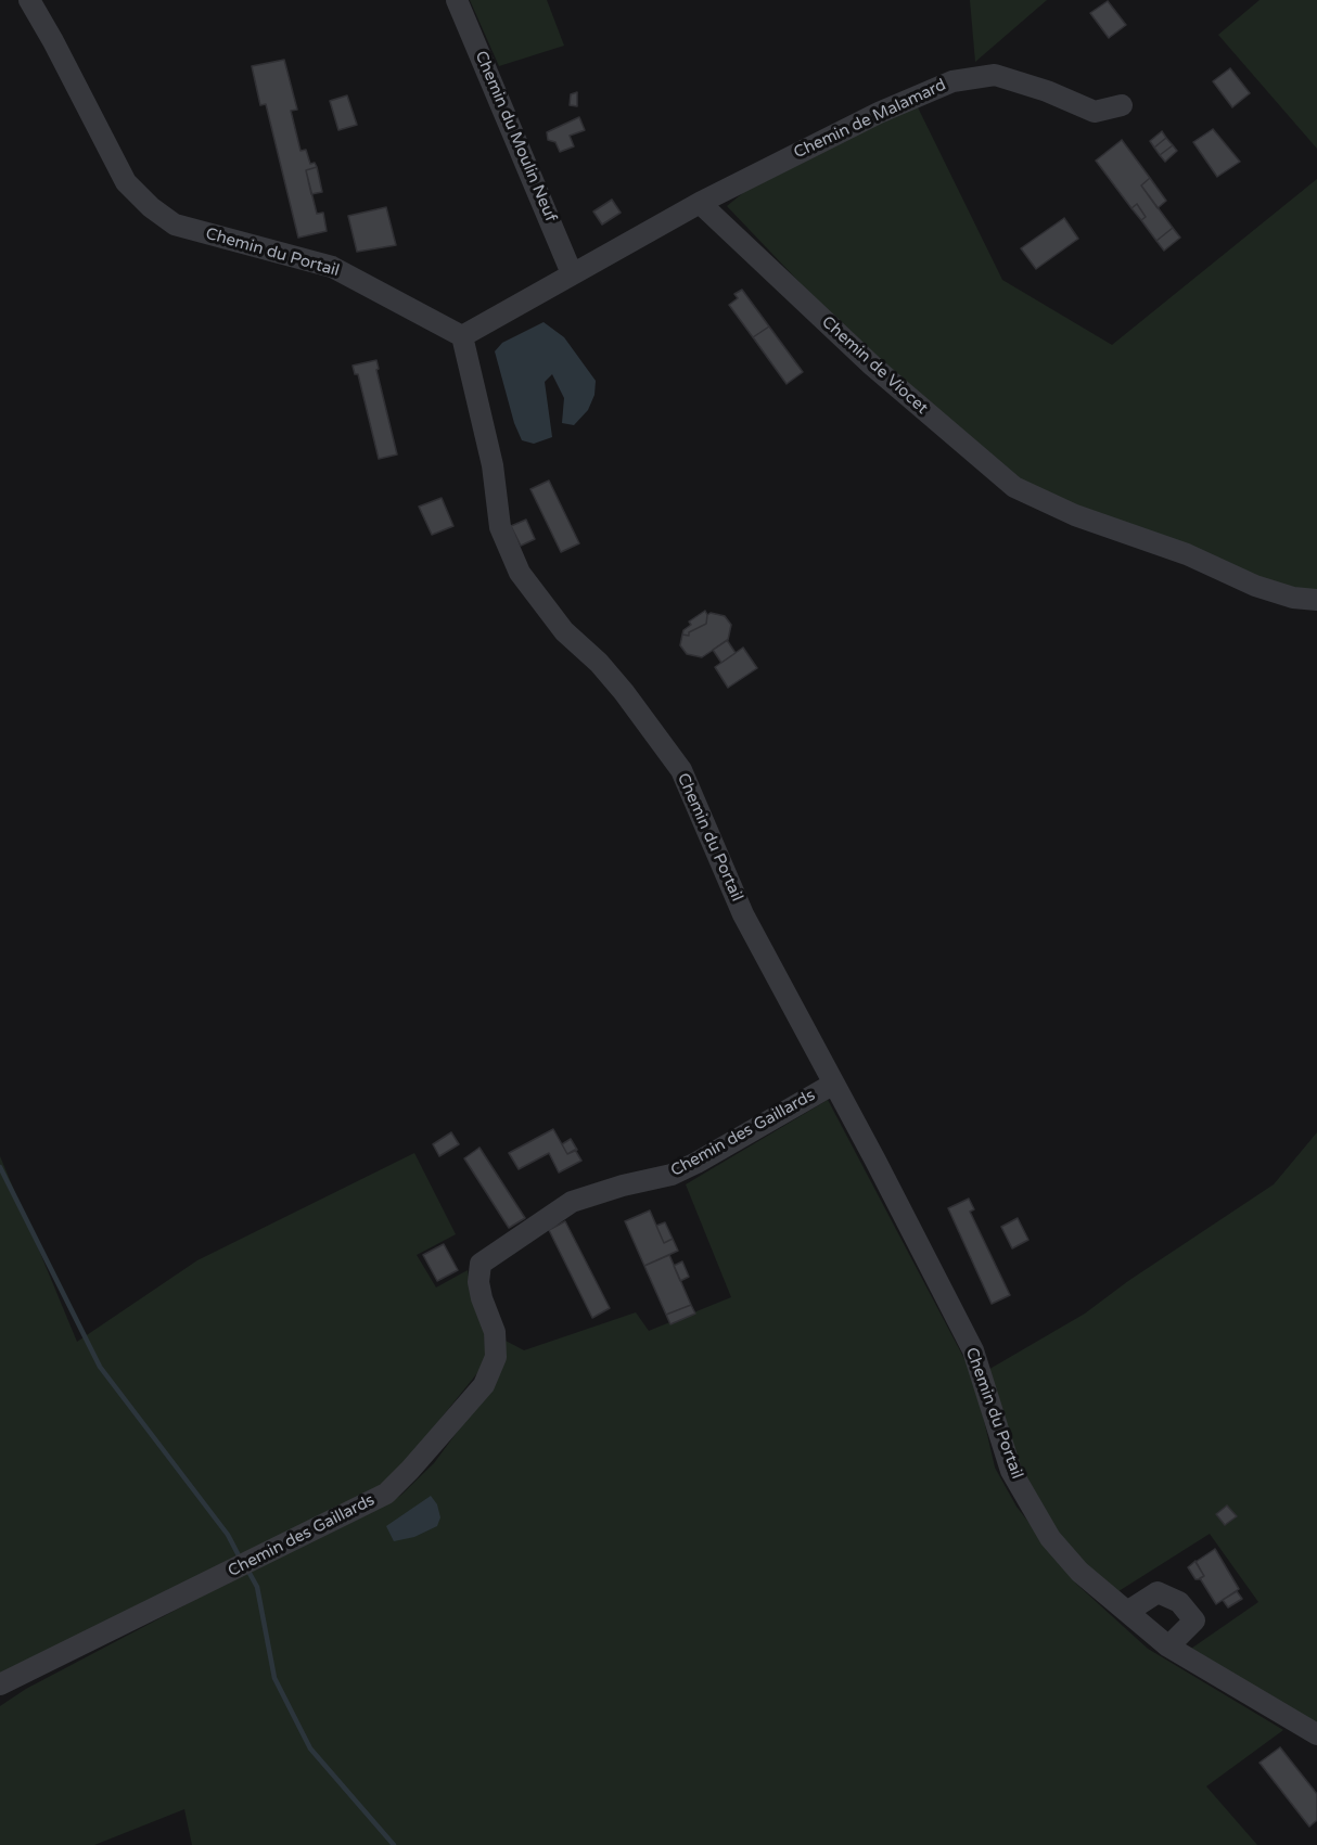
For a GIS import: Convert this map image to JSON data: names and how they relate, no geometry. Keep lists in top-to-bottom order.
{
  "streets": {
    "street": [
      "Chemin de Malamard",
      "Chemin du Moulin Neuf",
      "Chemin du Portail",
      "Chemin de Viocet",
      "Chemin des Gaillards"
    ]
  },
  "crossings": [
    ["Chemin de Malamard", "Chemin de Viocet"],
    ["Chemin du Portail", "Chemin des Gaillards"]
  ]
}
